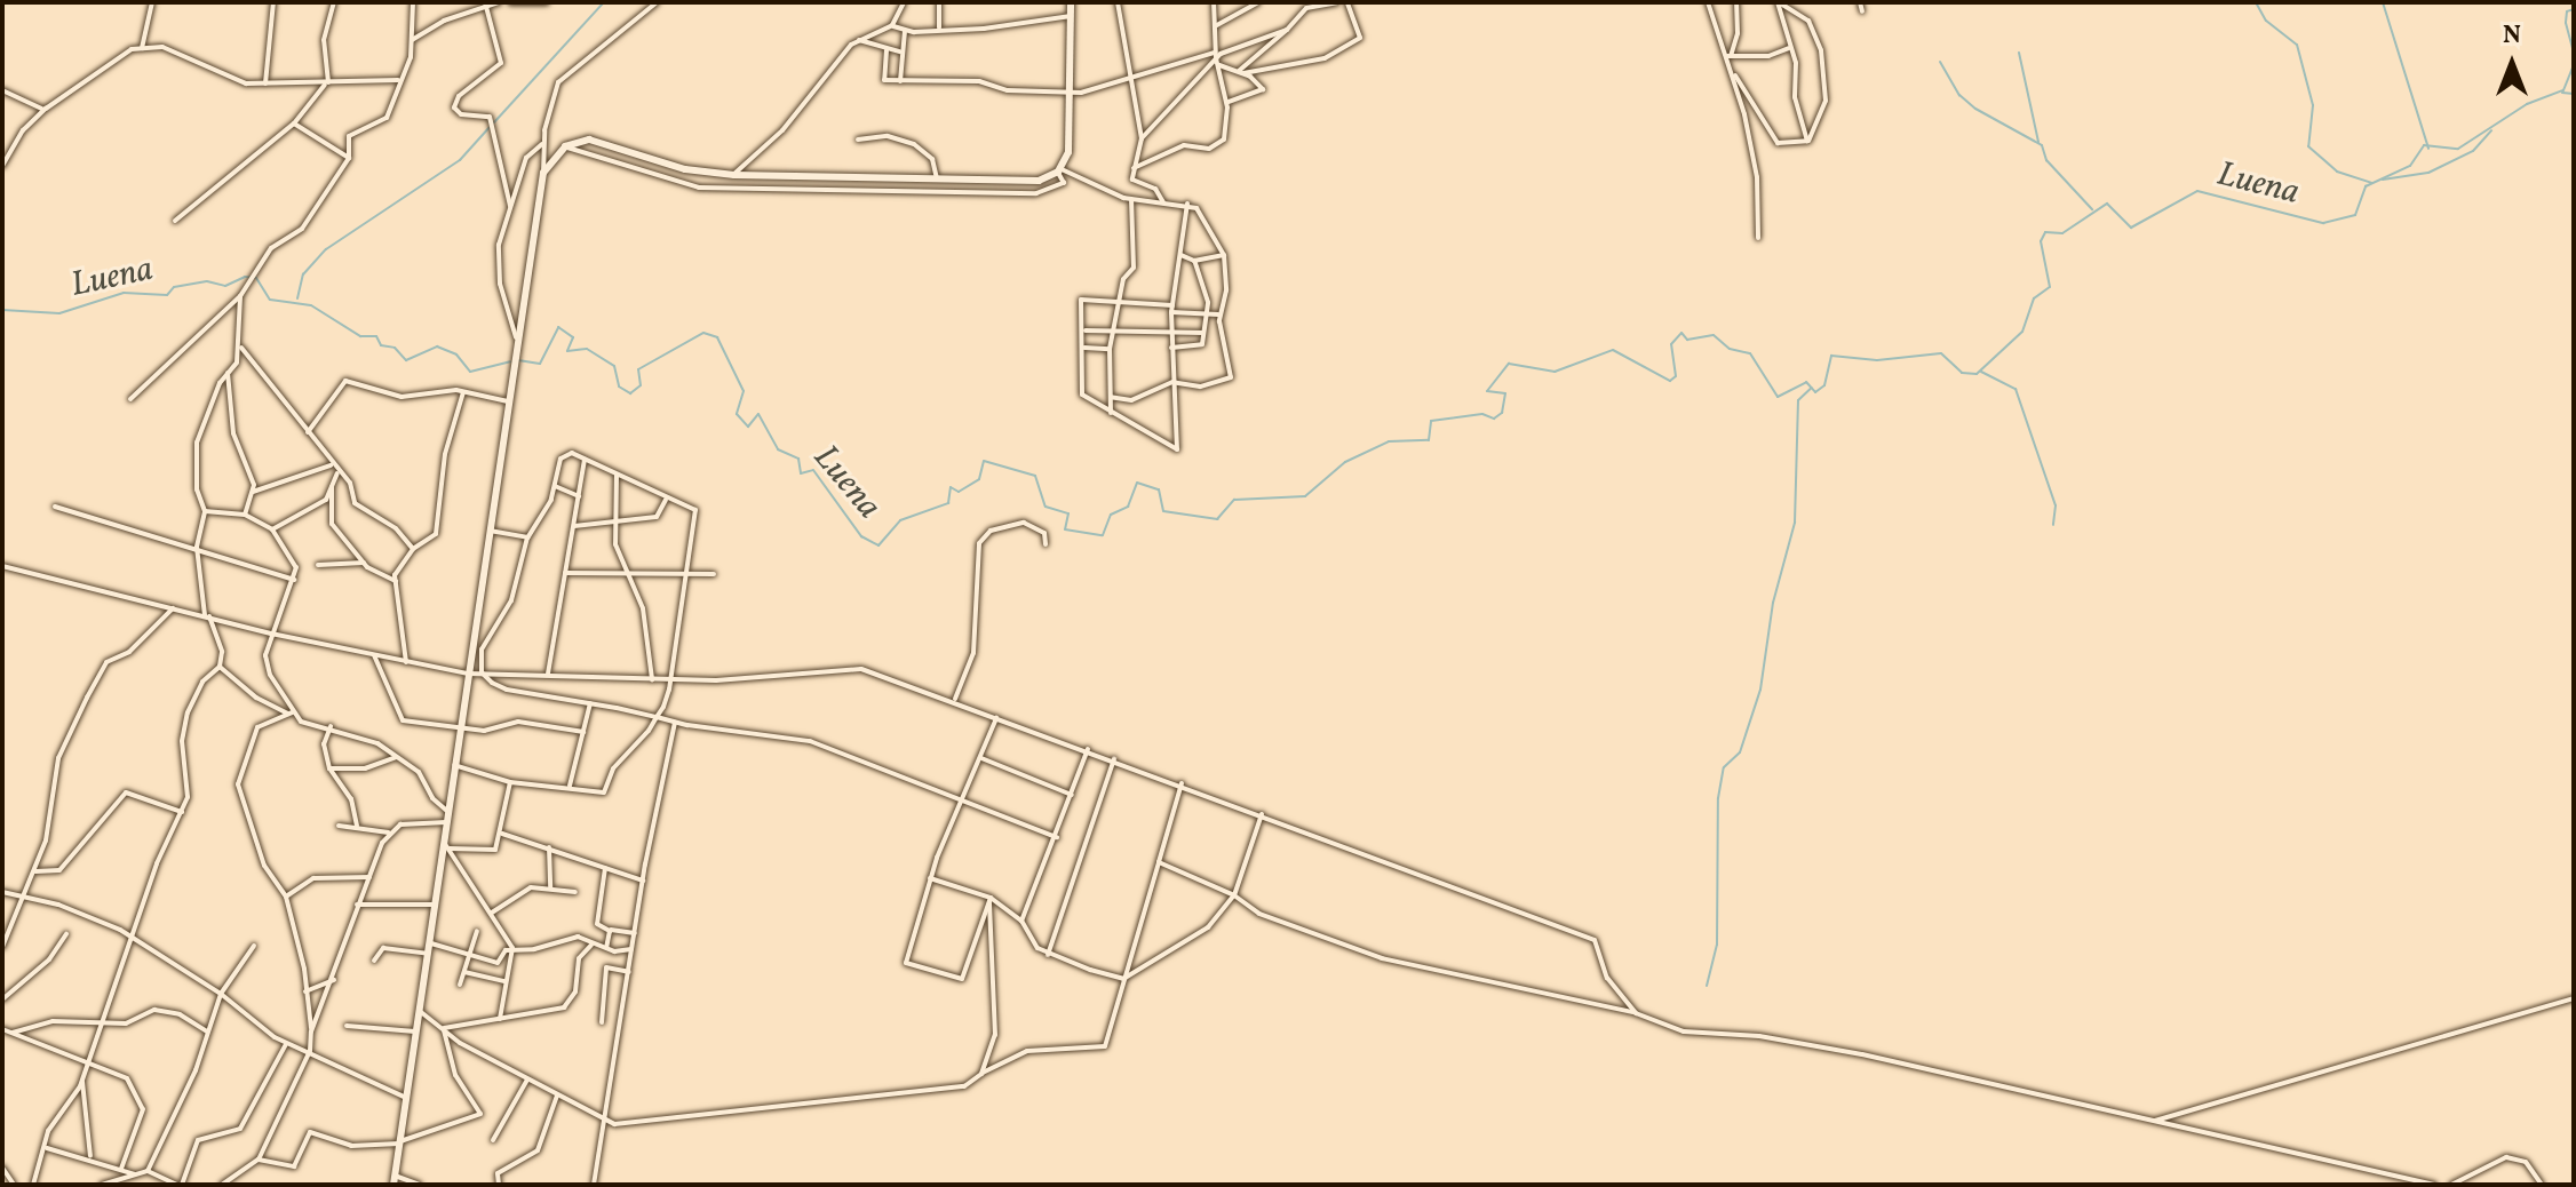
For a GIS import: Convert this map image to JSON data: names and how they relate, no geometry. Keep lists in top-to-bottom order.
{
  "water": ["Luena"],
  "north": "top"
}
